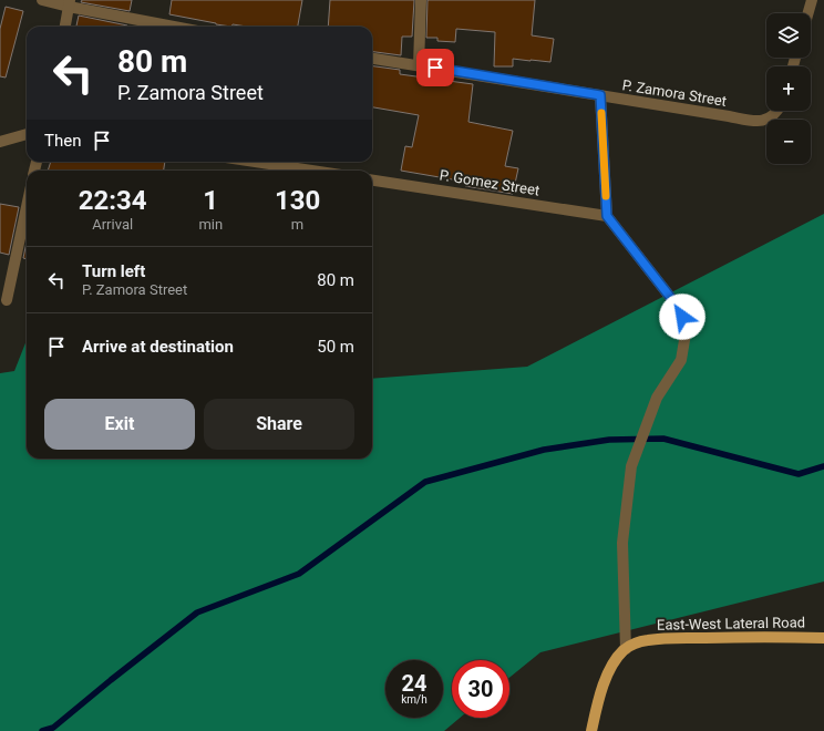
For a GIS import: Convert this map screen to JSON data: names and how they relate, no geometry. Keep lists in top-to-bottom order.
{
  "streets": {
    "main road": ["East-West Lateral Road"],
    "street": ["P. Zamora Street", "P. Gomez Street"]
  },
  "page": {
    "map_buttons": ["+", "−"],
    "turn": ["80 m", "P. Zamora Street"],
    "then": "Then",
    "eta": [
      "22:34",
      "Arrival",
      "1",
      "min",
      "130",
      "m"
    ],
    "list": [
      {
        "name": "Turn left",
        "note": "P. Zamora Street",
        "value": "80 m"
      },
      {
        "name": "Arrive at destination",
        "value": "50 m"
      }
    ],
    "buttons": ["Exit", "Share"],
    "speed": "24 km/h",
    "limit": "30"
  }
}
